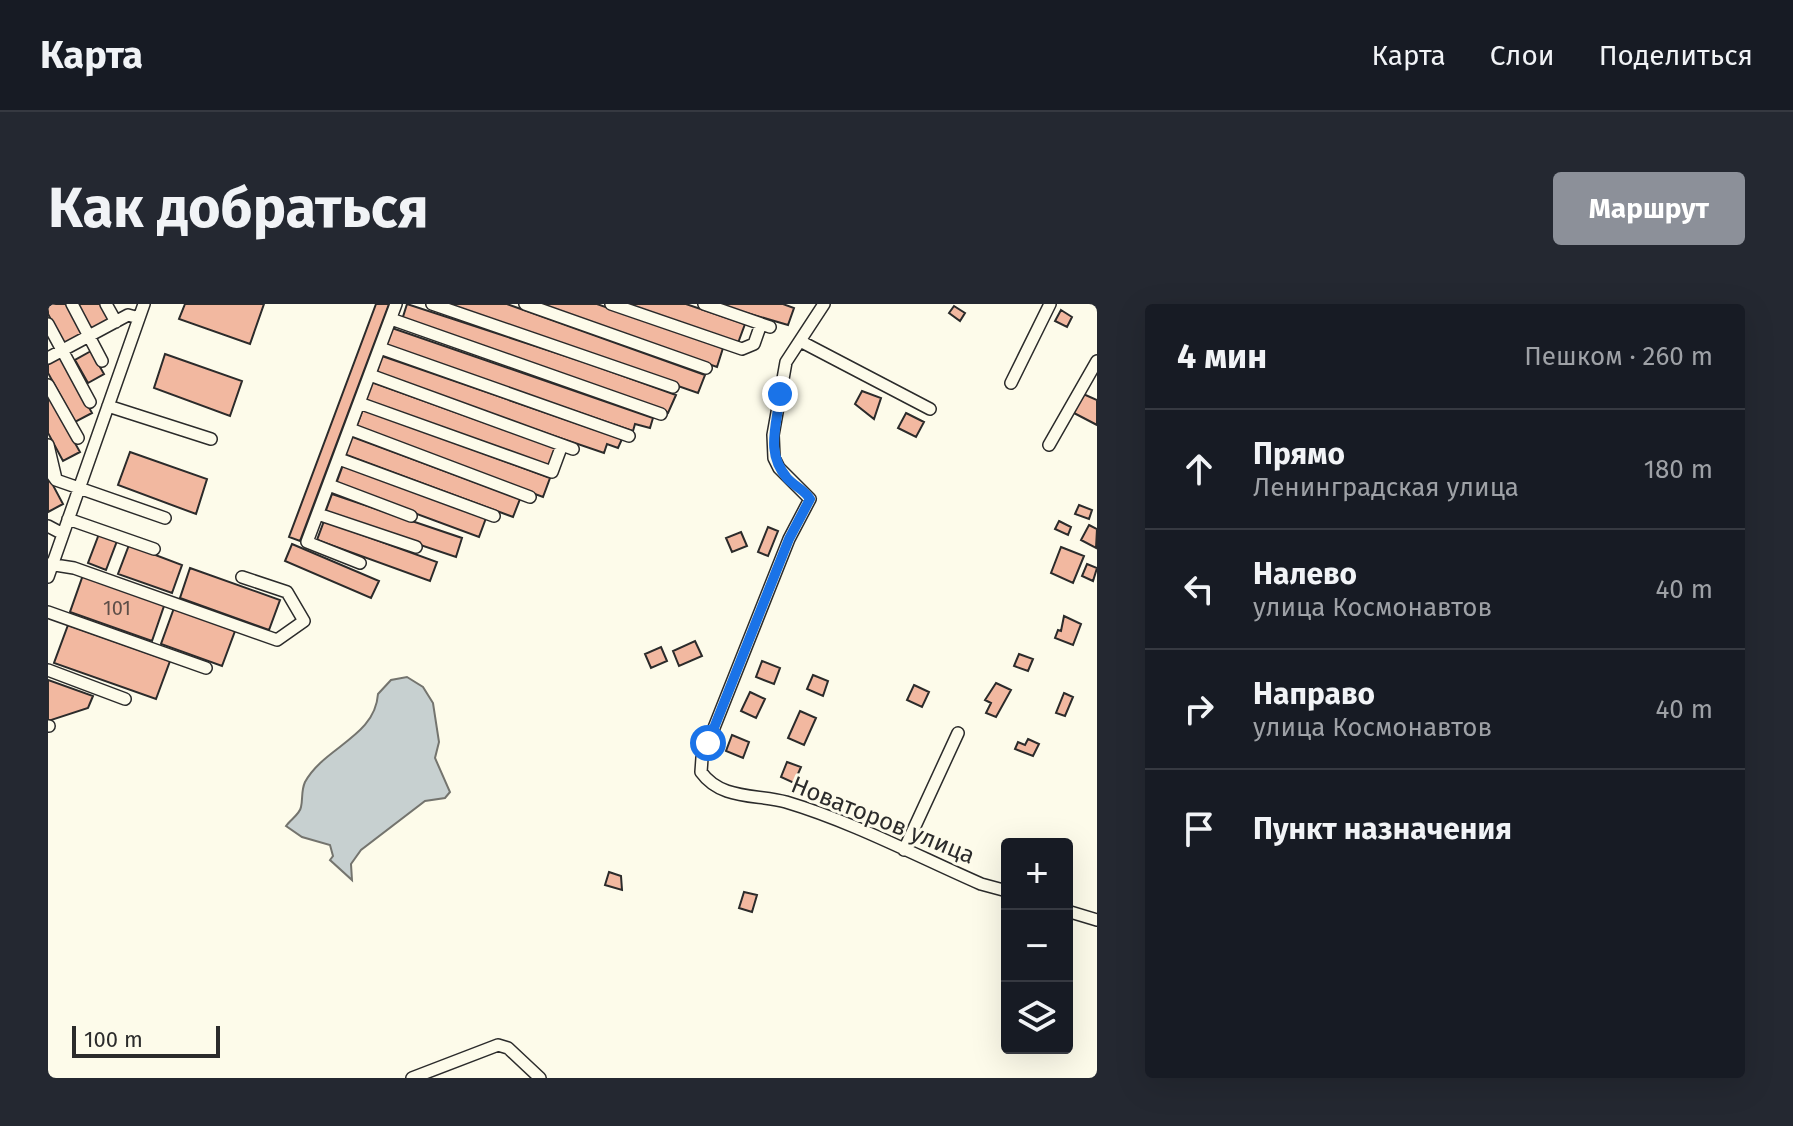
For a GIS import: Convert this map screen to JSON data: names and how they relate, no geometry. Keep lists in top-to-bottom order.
{
  "streets": {
    "street": ["Новаторов улица"]
  },
  "house_numbers": ["101"],
  "scale_bar": "100 m",
  "page": {
    "header": "Карта",
    "nav": ["Карта", "Слои", "Поделиться"],
    "buttons": "Маршрут",
    "title": "Как добраться",
    "heading": ["4 мин", "Пешком · 260 m"],
    "list": [
      ["Прямо", "Ленинградская улица", "180 m"],
      ["Налево", "улица Космонавтов", "40 m"],
      ["Направо", "улица Космонавтов", "40 m"],
      "Пункт назначения"
    ],
    "map_buttons": ["+", "−"],
    "scale": "100 m"
  }
}
